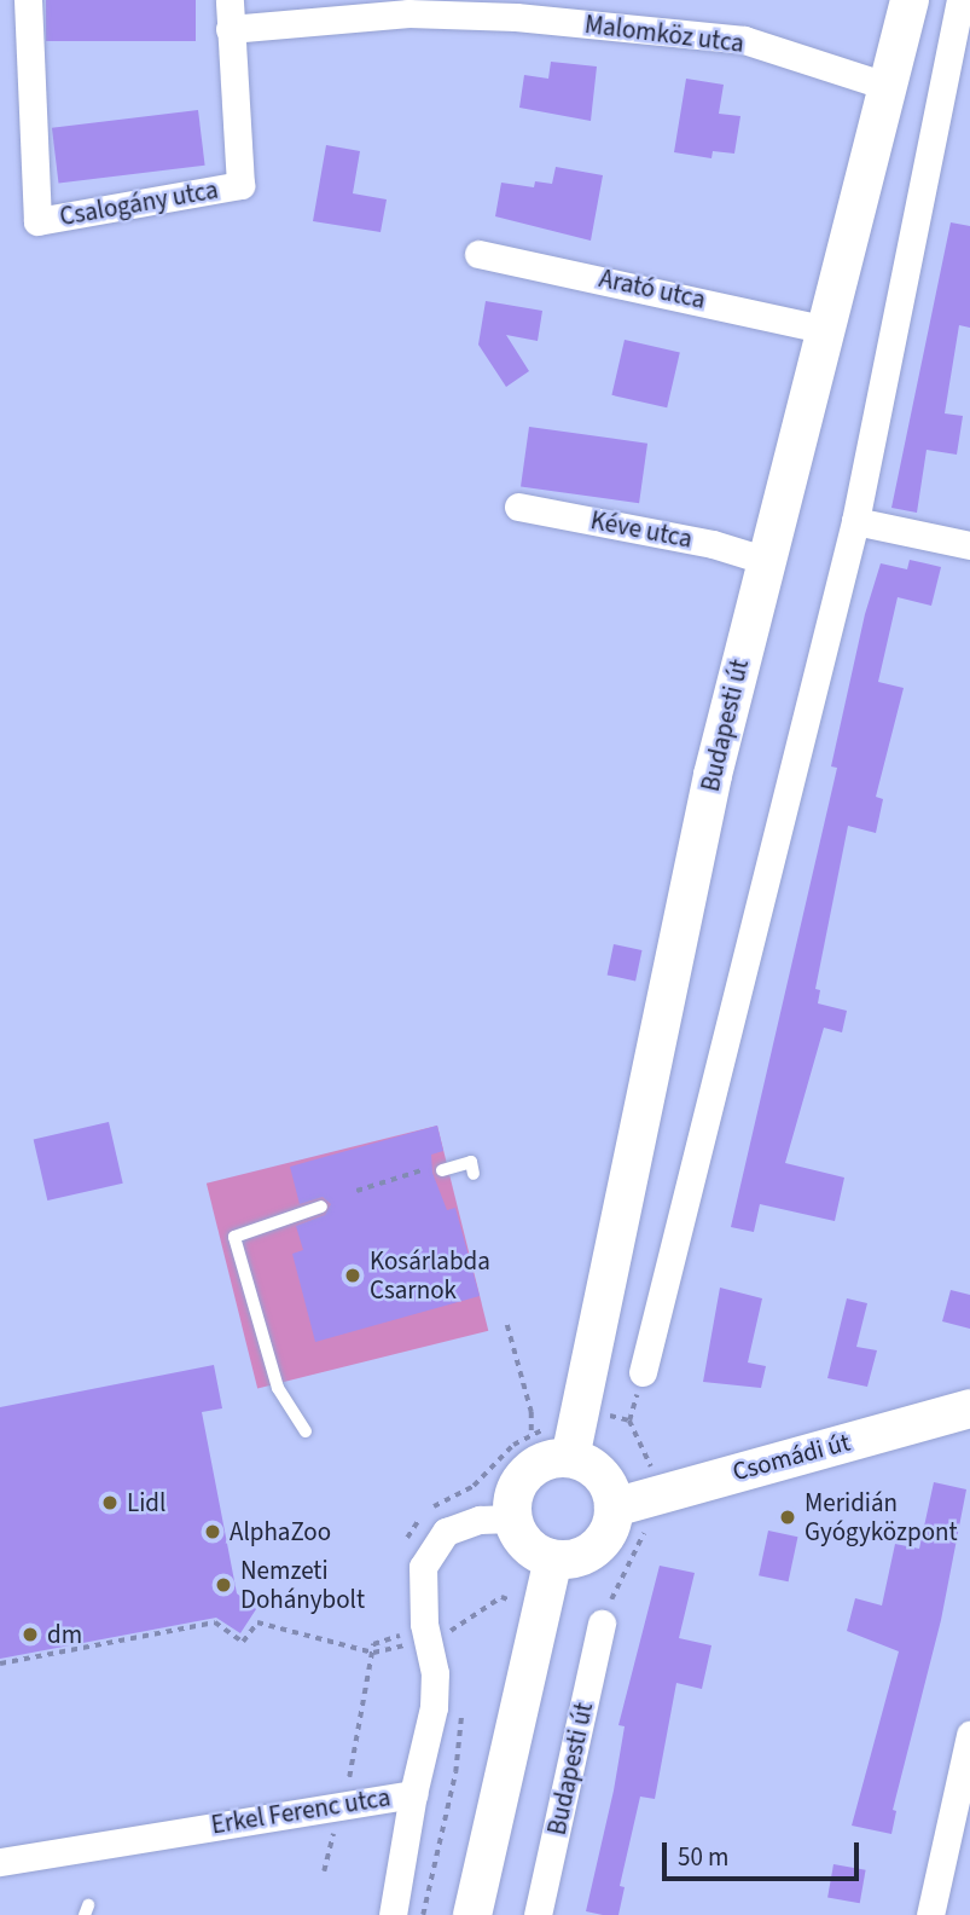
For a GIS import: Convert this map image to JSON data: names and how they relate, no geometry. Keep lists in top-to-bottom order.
{
  "streets": {
    "street": [
      "Malomköz utca",
      "Csalogány utca",
      "Arató utca",
      "Kéve utca",
      "Budapesti út",
      "Csomádi út",
      "Erkel Ferenc utca"
    ]
  },
  "crossings": [
    ["Malomköz utca", "Csalogány utca"],
    ["Malomköz utca", "Budapesti út"],
    ["Arató utca", "Budapesti út"],
    ["Kéve utca", "Budapesti út"],
    ["Budapesti út", "Csomádi út"],
    ["Budapesti út", "Erkel Ferenc utca"],
    ["Csomádi út", "Erkel Ferenc utca"]
  ],
  "places": [
    "Kosárlabda Csarnok",
    "Lidl",
    "Meridián Gyógyközpont",
    "AlphaZoo",
    "Nemzeti Dohánybolt",
    "dm"
  ],
  "scale_bar": "50 m"
}
